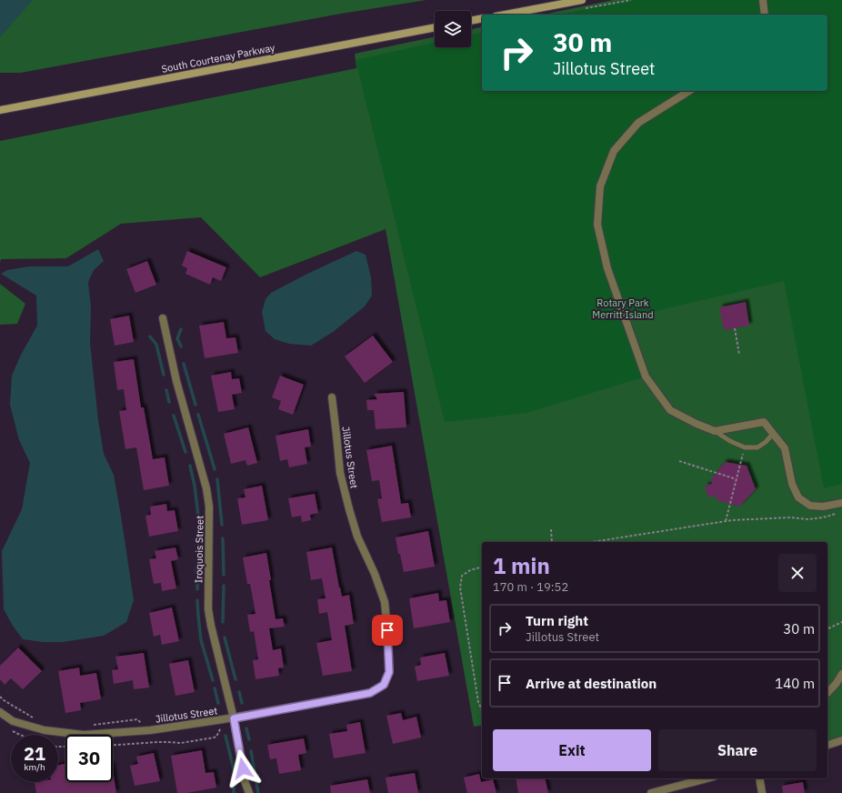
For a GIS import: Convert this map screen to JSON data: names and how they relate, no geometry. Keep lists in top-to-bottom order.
{
  "streets": {
    "main road": ["South Courtenay Parkway"],
    "street": ["Jillotus Street", "Iroquois Street"]
  },
  "crossings": [
    ["Jillotus Street", "Iroquois Street"]
  ],
  "parks": ["Rotary Park Merritt Island"],
  "page": {
    "turn": ["30 m", "Jillotus Street"],
    "heading": ["1 min", "170 m · 19:52"],
    "list": [
      {
        "name": "Turn right",
        "note": "Jillotus Street",
        "value": "30 m"
      },
      {
        "name": "Arrive at destination",
        "value": "140 m"
      }
    ],
    "buttons": ["Exit", "Share"],
    "speed": "21 km/h",
    "limit": "30"
  }
}
